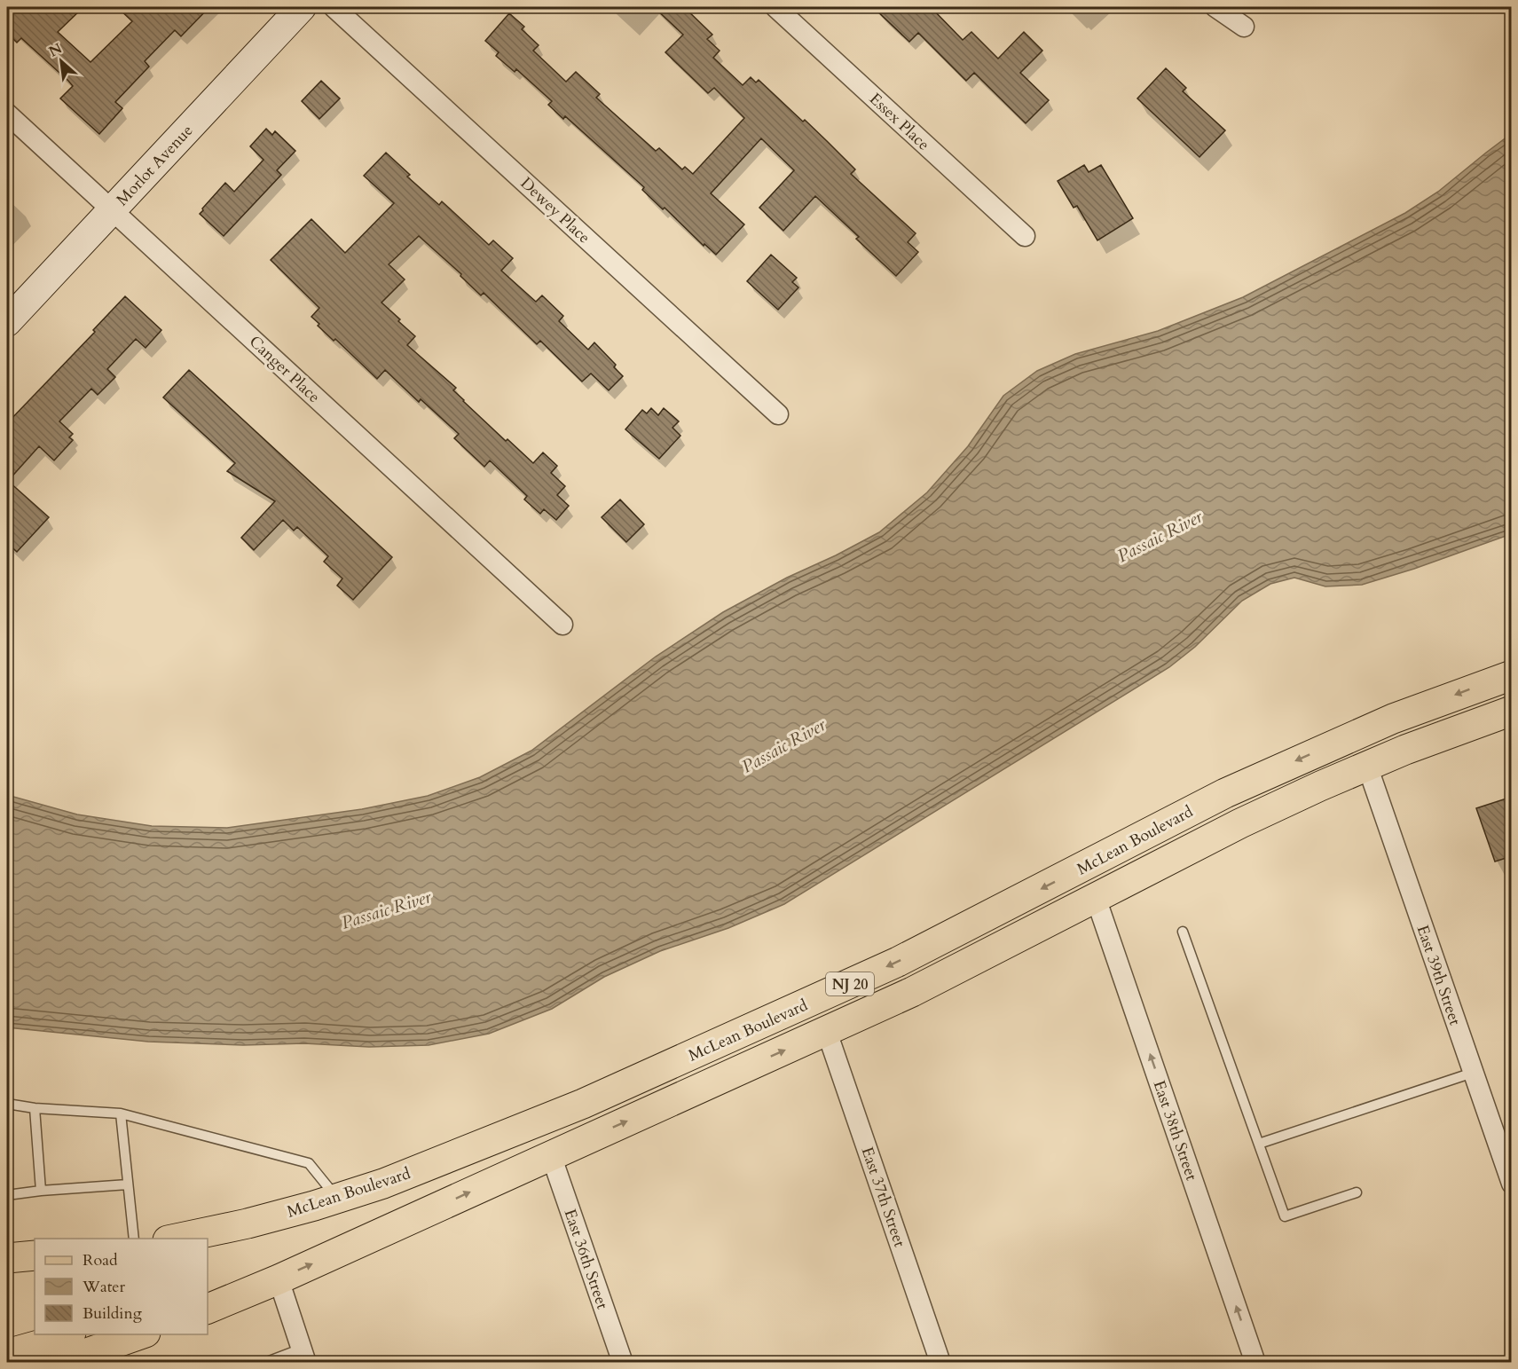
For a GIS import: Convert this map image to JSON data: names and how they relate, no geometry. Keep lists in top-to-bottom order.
{
  "streets": {
    "main road": ["Morlot Avenue", "McLean Boulevard", "NJ 20"],
    "street": [
      "Essex Place",
      "Dewey Place",
      "Canger Place",
      "East 39th Street",
      "East 38th Street",
      "East 37th Street",
      "East 36th Street"
    ]
  },
  "crossings": [
    ["Morlot Avenue", "Canger Place"],
    ["McLean Boulevard", "East 39th Street"],
    ["McLean Boulevard", "East 38th Street"],
    ["McLean Boulevard", "East 37th Street"],
    ["McLean Boulevard", "East 36th Street"]
  ],
  "one_way": ["East 38th Street"],
  "water": ["Passaic River"],
  "legend": ["Road", "Water", "Building"],
  "north": "top left"
}
